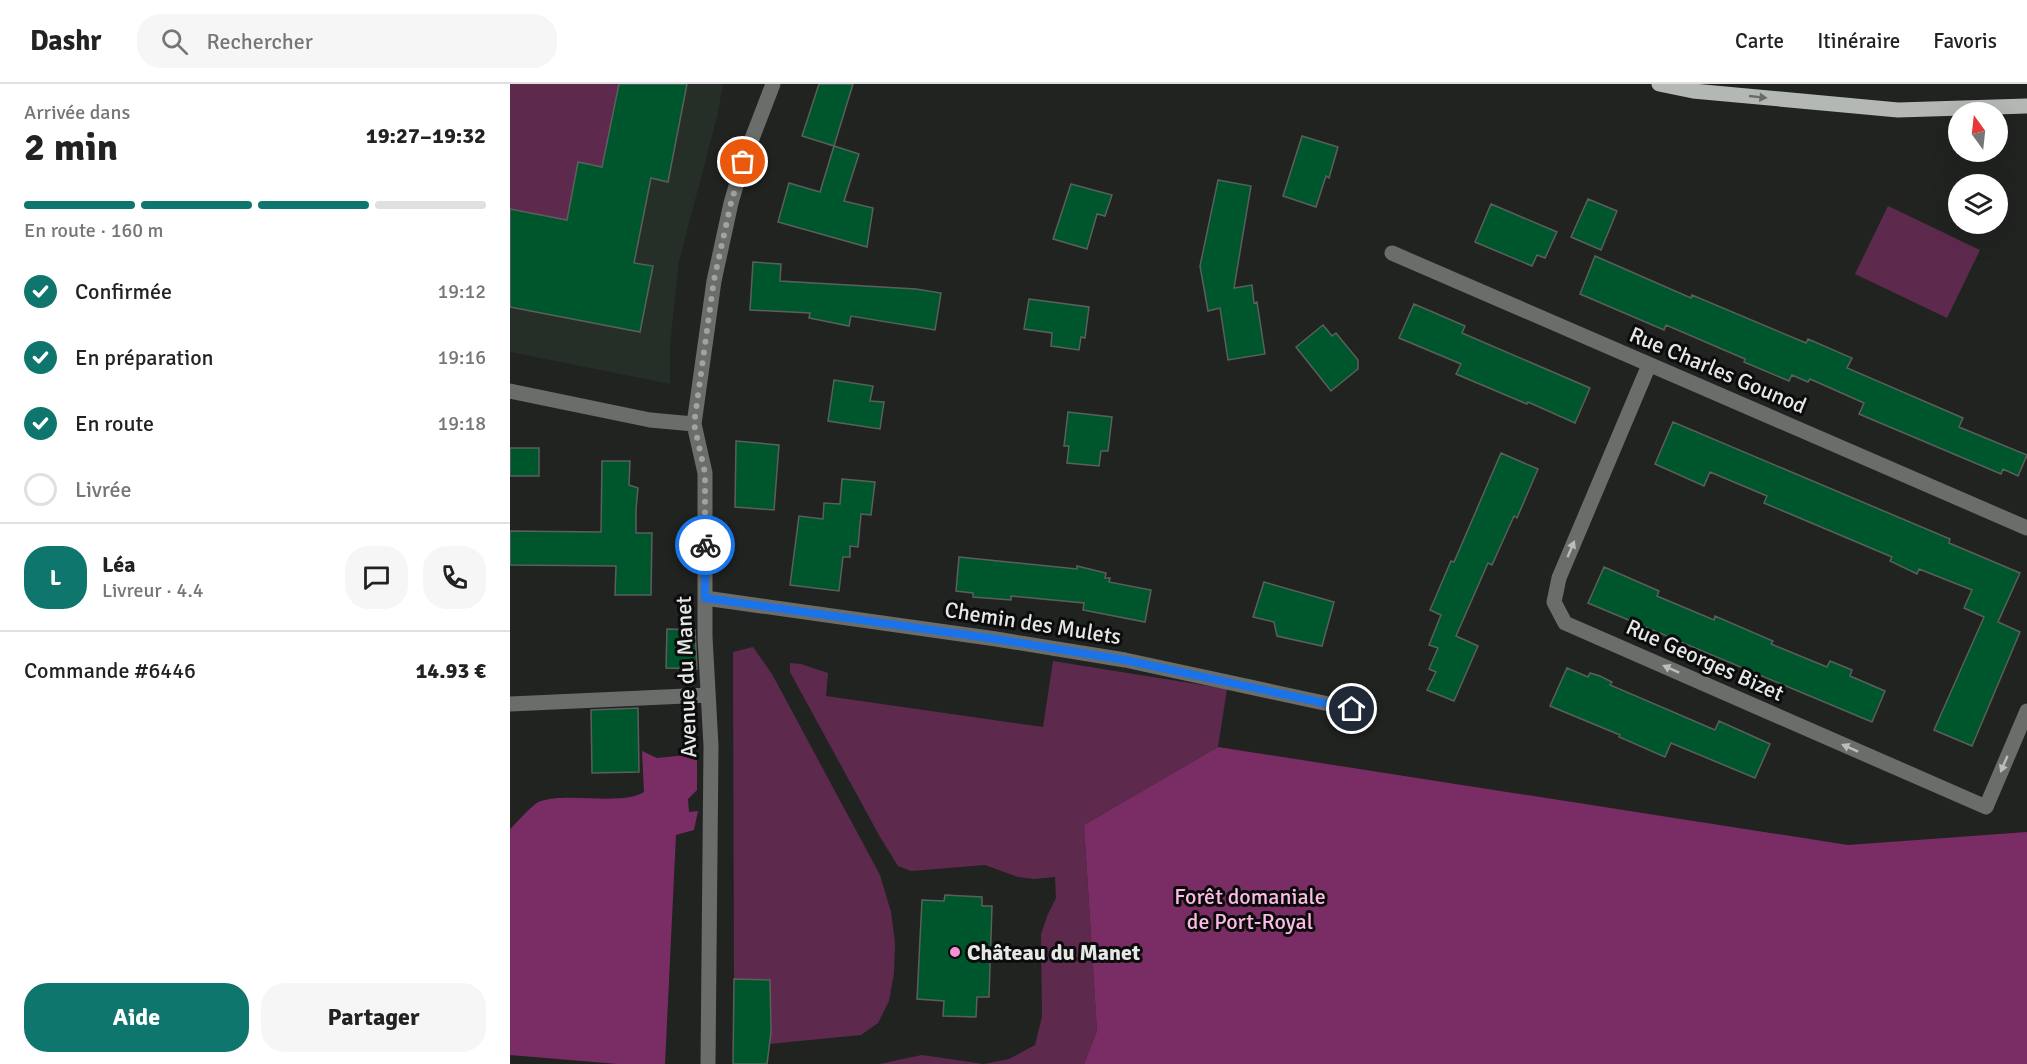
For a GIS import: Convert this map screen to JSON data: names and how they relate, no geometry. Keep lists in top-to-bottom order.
{
  "streets": {
    "street": [
      "Rue Charles Gounod",
      "Chemin des Mulets",
      "Rue Georges Bizet",
      "Avenue du Manet"
    ]
  },
  "crossings": [
    ["Rue Charles Gounod", "Rue Georges Bizet"],
    ["Chemin des Mulets", "Avenue du Manet"]
  ],
  "parks": ["Forêt domaniale de Port-Royal"],
  "places": ["Château du Manet"],
  "north": "top",
  "page": {
    "header": "Dashr",
    "search": "Rechercher",
    "nav": ["Carte", "Itinéraire", "Favoris"],
    "heading": ["2 min", "Arrivée dans", "19:27–19:32"],
    "panel": [
      "Léa",
      "Livreur · 4.4",
      "Commande #6446",
      "14.93 €"
    ],
    "bar": "En route · 160 m",
    "list": [
      ["Confirmée", "19:12"],
      ["En préparation", "19:16"],
      ["En route", "19:18"],
      "Livrée"
    ],
    "round": "L",
    "buttons": ["Aide", "Partager"]
  }
}
